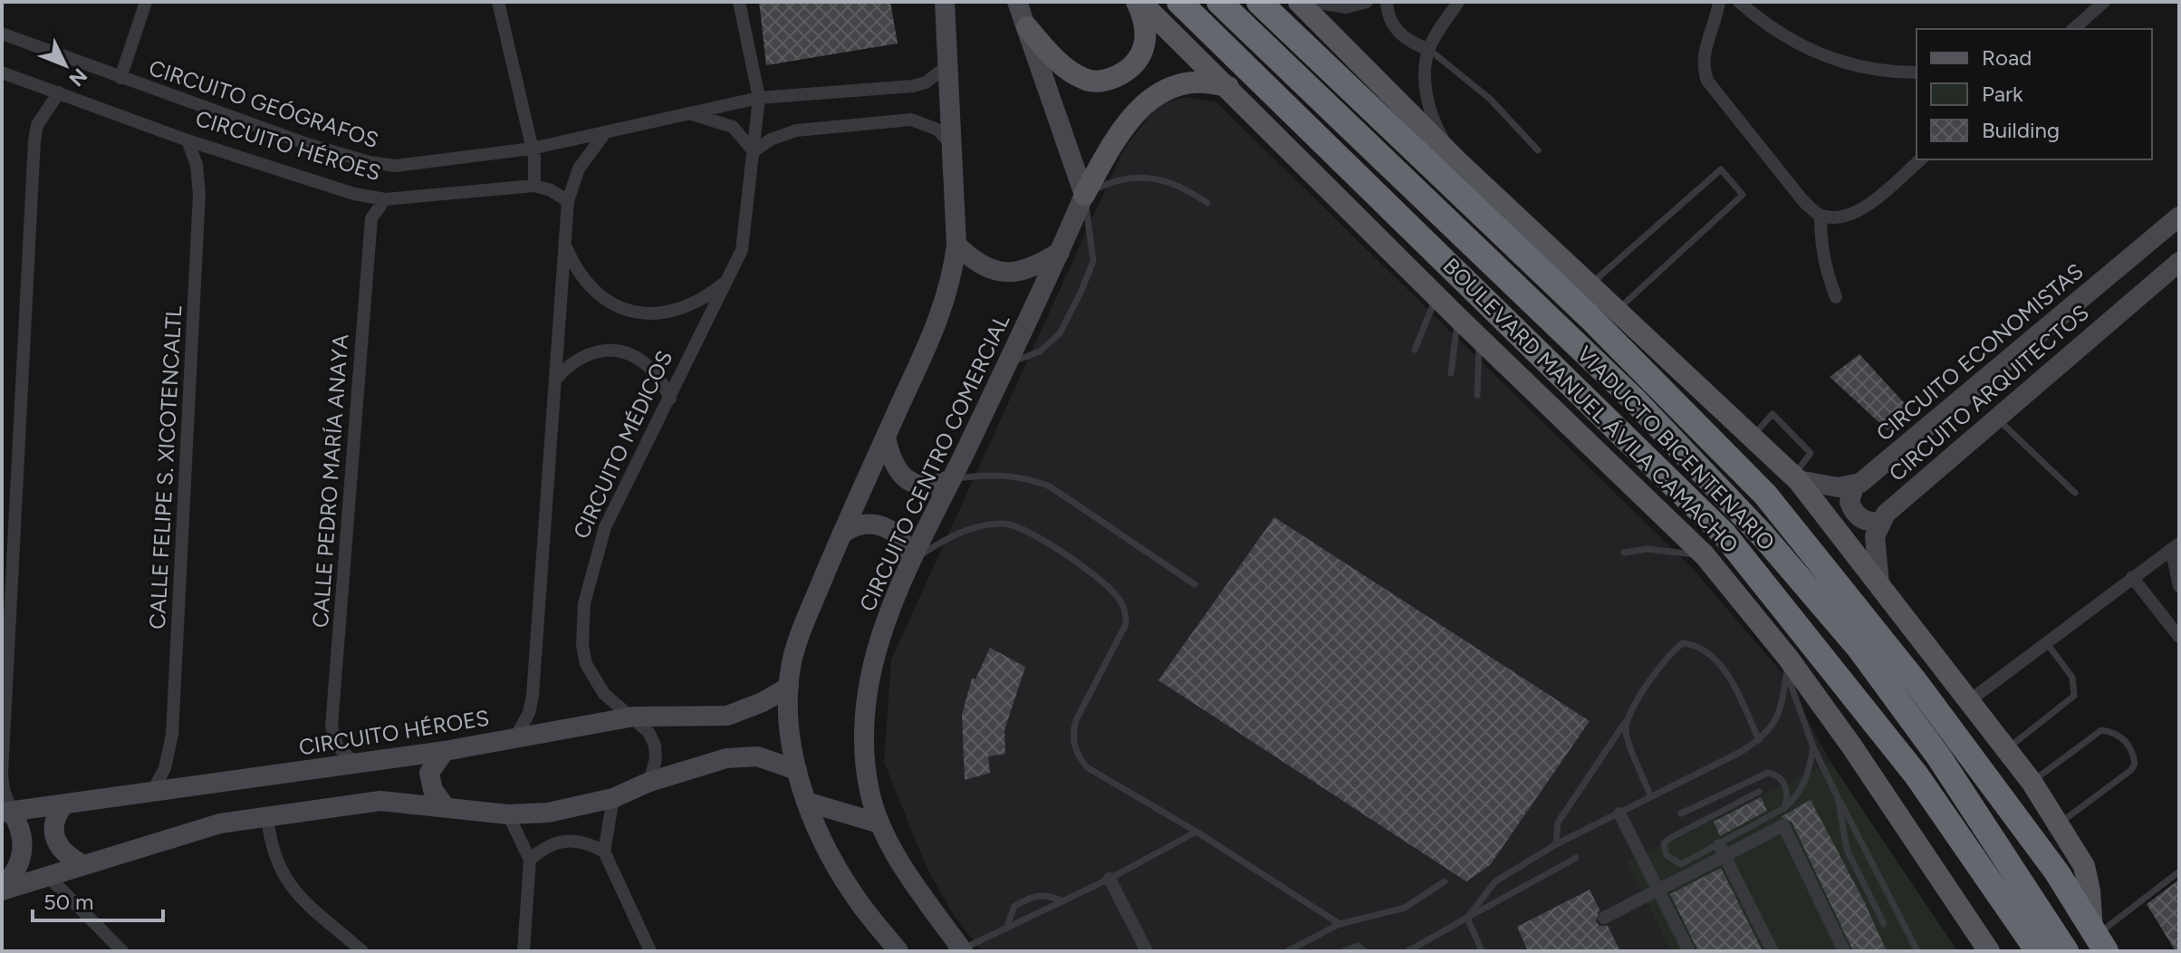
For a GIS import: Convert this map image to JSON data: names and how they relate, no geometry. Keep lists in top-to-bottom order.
{
  "streets": {
    "highway": ["BOULEVARD MANUEL ÁVILA CAMACHO", "VIADUCTO BICENTENARIO"],
    "street": [
      "CIRCUITO GEÓGRAFOS",
      "CIRCUITO HÉROES",
      "CIRCUITO ECONOMISTAS",
      "CIRCUITO ARQUITECTOS",
      "CIRCUITO MÉDICOS",
      "CIRCUITO CENTRO COMERCIAL",
      "CALLE FELIPE S. XICOTENCALTL",
      "CALLE PEDRO MARÍA ANAYA"
    ]
  },
  "crossings": [
    ["CIRCUITO GEÓGRAFOS", "CIRCUITO HÉROES"],
    ["CIRCUITO GEÓGRAFOS", "CIRCUITO MÉDICOS"],
    ["CIRCUITO HÉROES", "CIRCUITO MÉDICOS"],
    ["CIRCUITO HÉROES", "CALLE FELIPE S. XICOTENCALTL"],
    ["CIRCUITO HÉROES", "CALLE PEDRO MARÍA ANAYA"]
  ],
  "legend": ["Road", "Park", "Building"],
  "scale_bar": "50 m",
  "north": "bottom right"
}
